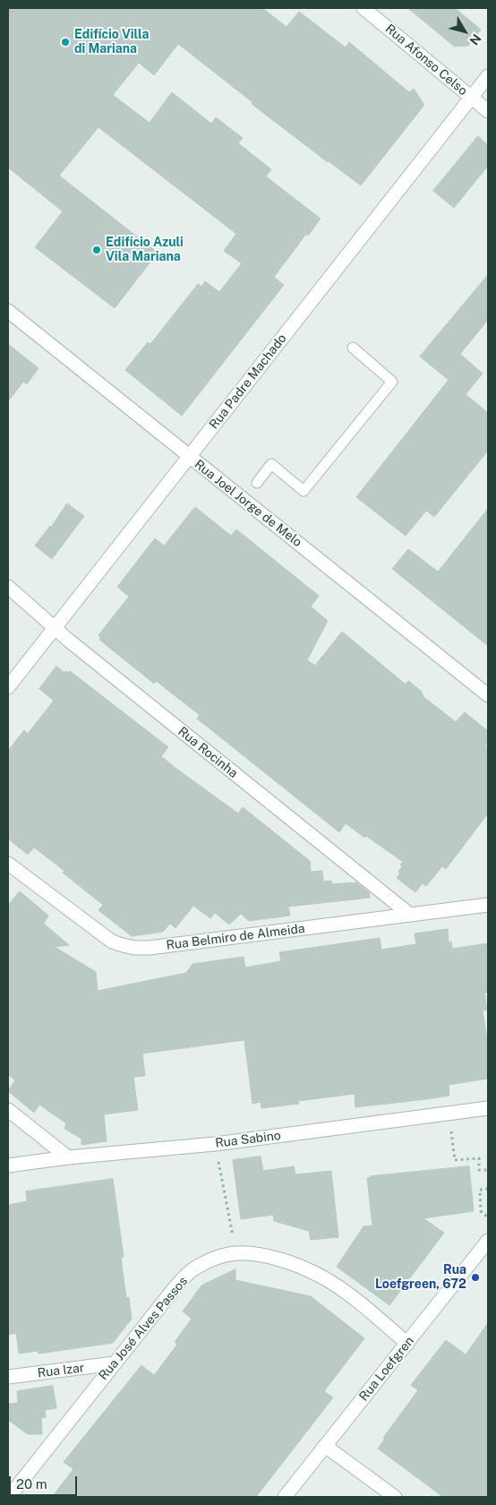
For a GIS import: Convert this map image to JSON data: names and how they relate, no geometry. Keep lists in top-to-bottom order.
{
  "streets": {
    "street": [
      "Rua Afonso Celso",
      "Rua Padre Machado",
      "Rua Joel Jorge de Melo",
      "Rua Rocinha",
      "Rua Belmiro de Almeida",
      "Rua Sabino",
      "Rua José Alves Passos",
      "Rua Loefgren",
      "Rua Izar"
    ]
  },
  "crossings": [
    ["Rua Afonso Celso", "Rua Padre Machado"],
    ["Rua Padre Machado", "Rua Joel Jorge de Melo"],
    ["Rua Padre Machado", "Rua Rocinha"],
    ["Rua Rocinha", "Rua Belmiro de Almeida"],
    ["Rua José Alves Passos", "Rua Loefgren"],
    ["Rua José Alves Passos", "Rua Izar"]
  ],
  "places": ["Edifício Villa di Mariana", "Edifício Azuli Vila Mariana", "Rua Loefgreen, 672"],
  "scale_bar": "20 m",
  "north": "bottom right"
}
